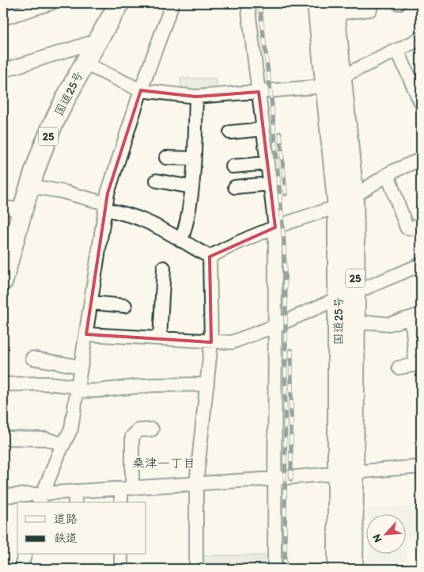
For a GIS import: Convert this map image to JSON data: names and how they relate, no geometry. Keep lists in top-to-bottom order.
{
  "streets": {
    "highway": ["国道25号", "25"]
  },
  "districts": ["桑津一丁目"],
  "legend": ["道路", "鉄道"],
  "north": "bottom left"
}
